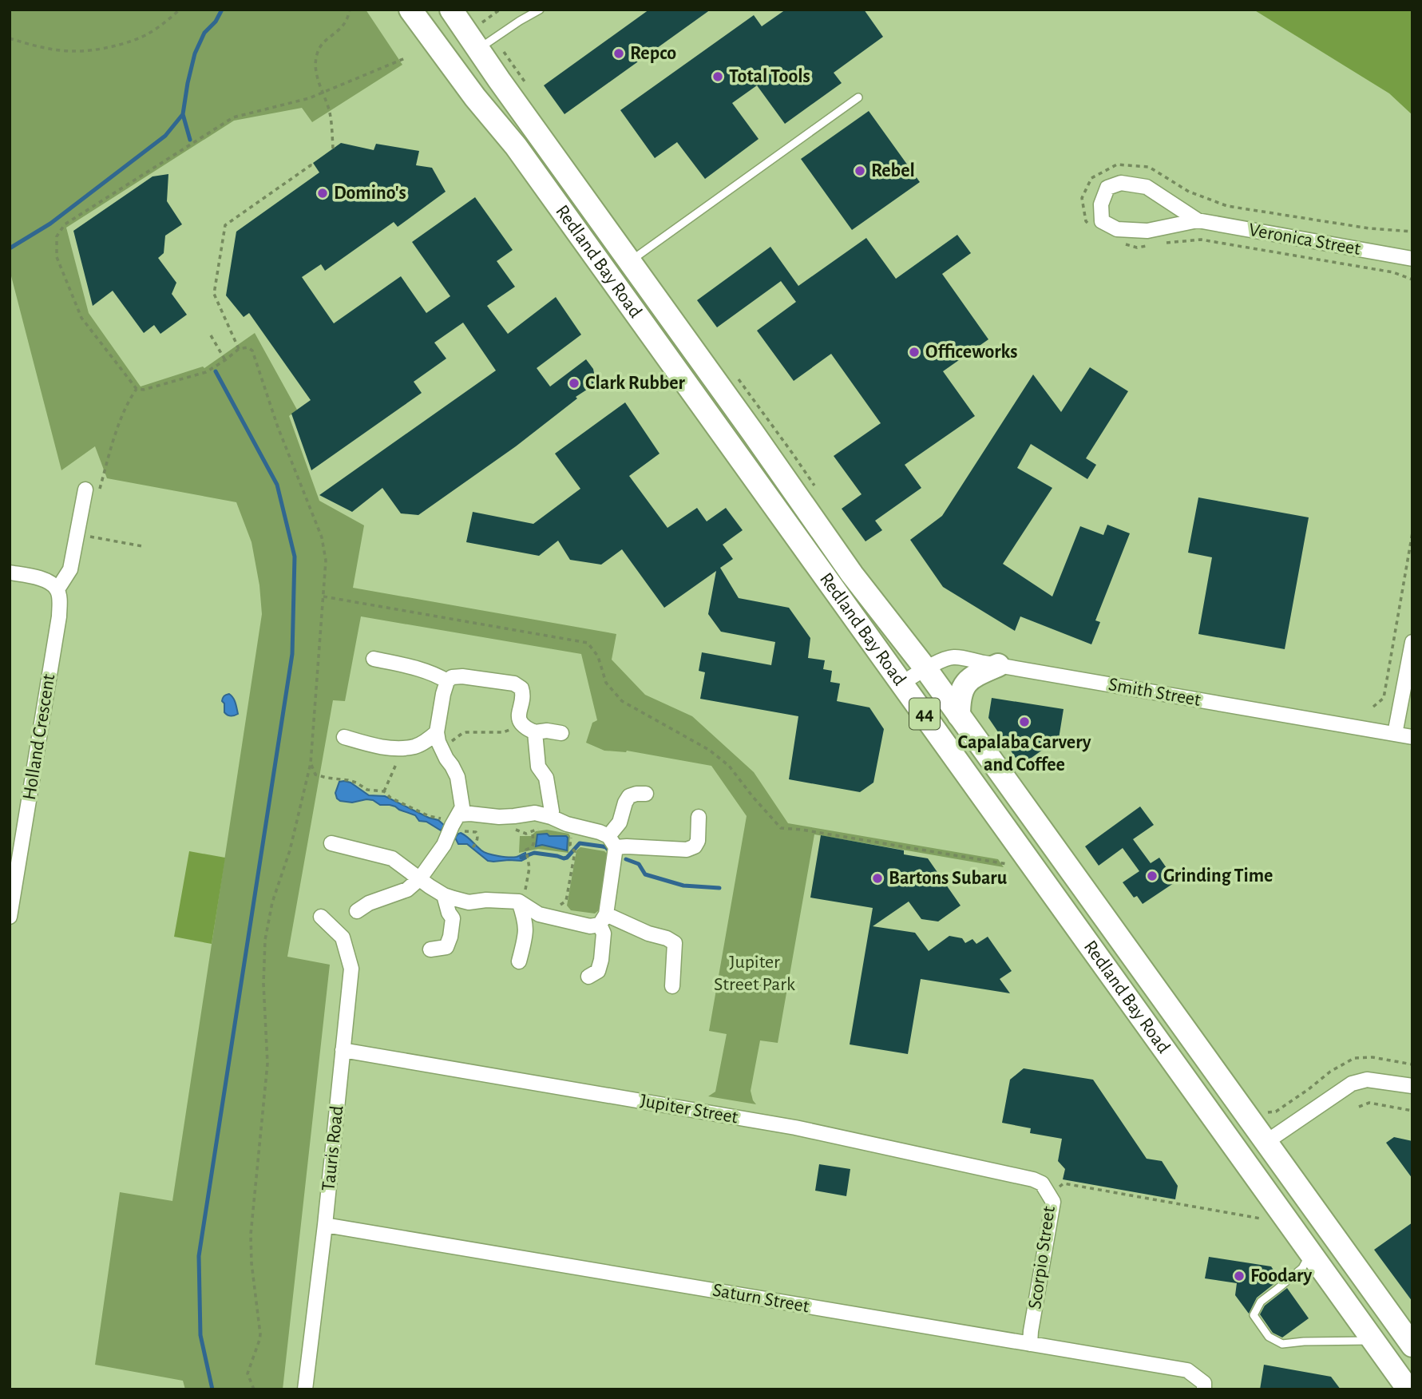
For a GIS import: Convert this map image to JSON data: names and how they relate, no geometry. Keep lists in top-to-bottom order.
{
  "streets": {
    "main road": ["Redland Bay Road", "44"],
    "street": [
      "Veronica Street",
      "Smith Street",
      "Holland Crescent",
      "Jupiter Street",
      "Tauris Road",
      "Scorpio Street",
      "Saturn Street"
    ]
  },
  "crossings": [
    ["Redland Bay Road", "Smith Street"],
    ["Jupiter Street", "Tauris Road"],
    ["Jupiter Street", "Scorpio Street"],
    ["Tauris Road", "Saturn Street"],
    ["Scorpio Street", "Saturn Street"]
  ],
  "parks": ["Jupiter Street Park"],
  "places": [
    "Repco",
    "Total Tools",
    "Rebel",
    "Domino's",
    "Officeworks",
    "Clark Rubber",
    "Capalaba Carvery and Coffee",
    "Grinding Time",
    "Bartons Subaru",
    "Foodary"
  ]
}
